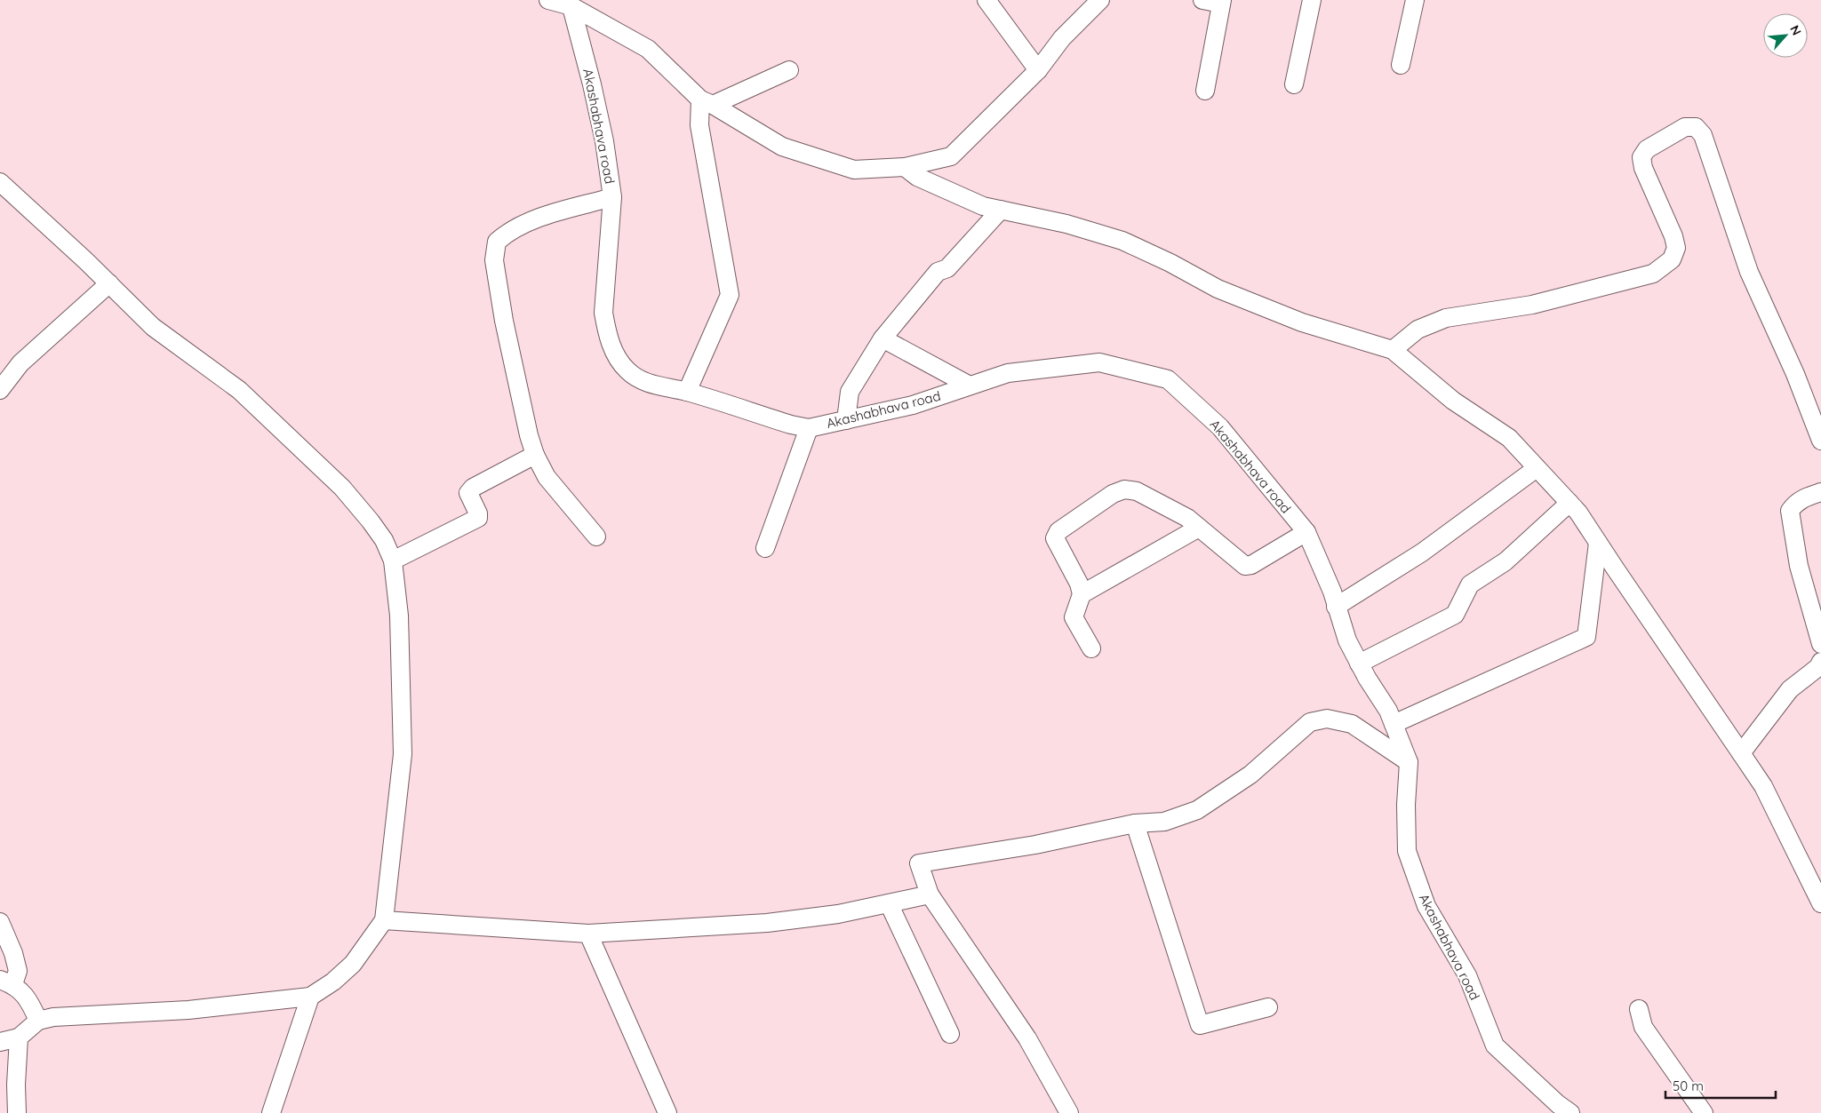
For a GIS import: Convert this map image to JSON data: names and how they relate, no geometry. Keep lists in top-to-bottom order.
{
  "streets": {
    "street": ["Akashabhava road"]
  },
  "scale_bar": "50 m",
  "north": "top right"
}
